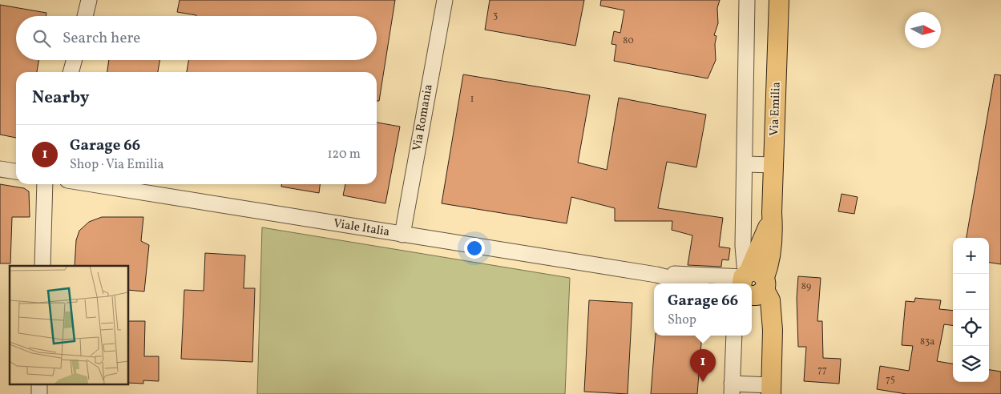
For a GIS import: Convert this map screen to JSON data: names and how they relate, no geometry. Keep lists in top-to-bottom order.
{
  "streets": {
    "main road": ["Via Emilia"],
    "street": ["Via Romania", "Viale Italia"]
  },
  "crossings": [
    ["Via Emilia", "Viale Italia"],
    ["Via Romania", "Viale Italia"]
  ],
  "house_numbers": [
    "3",
    "80",
    "1",
    "89",
    "83a",
    "77",
    "75"
  ],
  "north": "right",
  "page": {
    "search": "Search here",
    "heading": "Nearby",
    "list": [
      {
        "mark": "1",
        "name": "Garage 66",
        "note": "Shop · Via Emilia",
        "value": "120 m"
      }
    ],
    "map_buttons": ["+", "−"],
    "popup": ["Garage 66", "Shop"],
    "pins": "1"
  }
}
